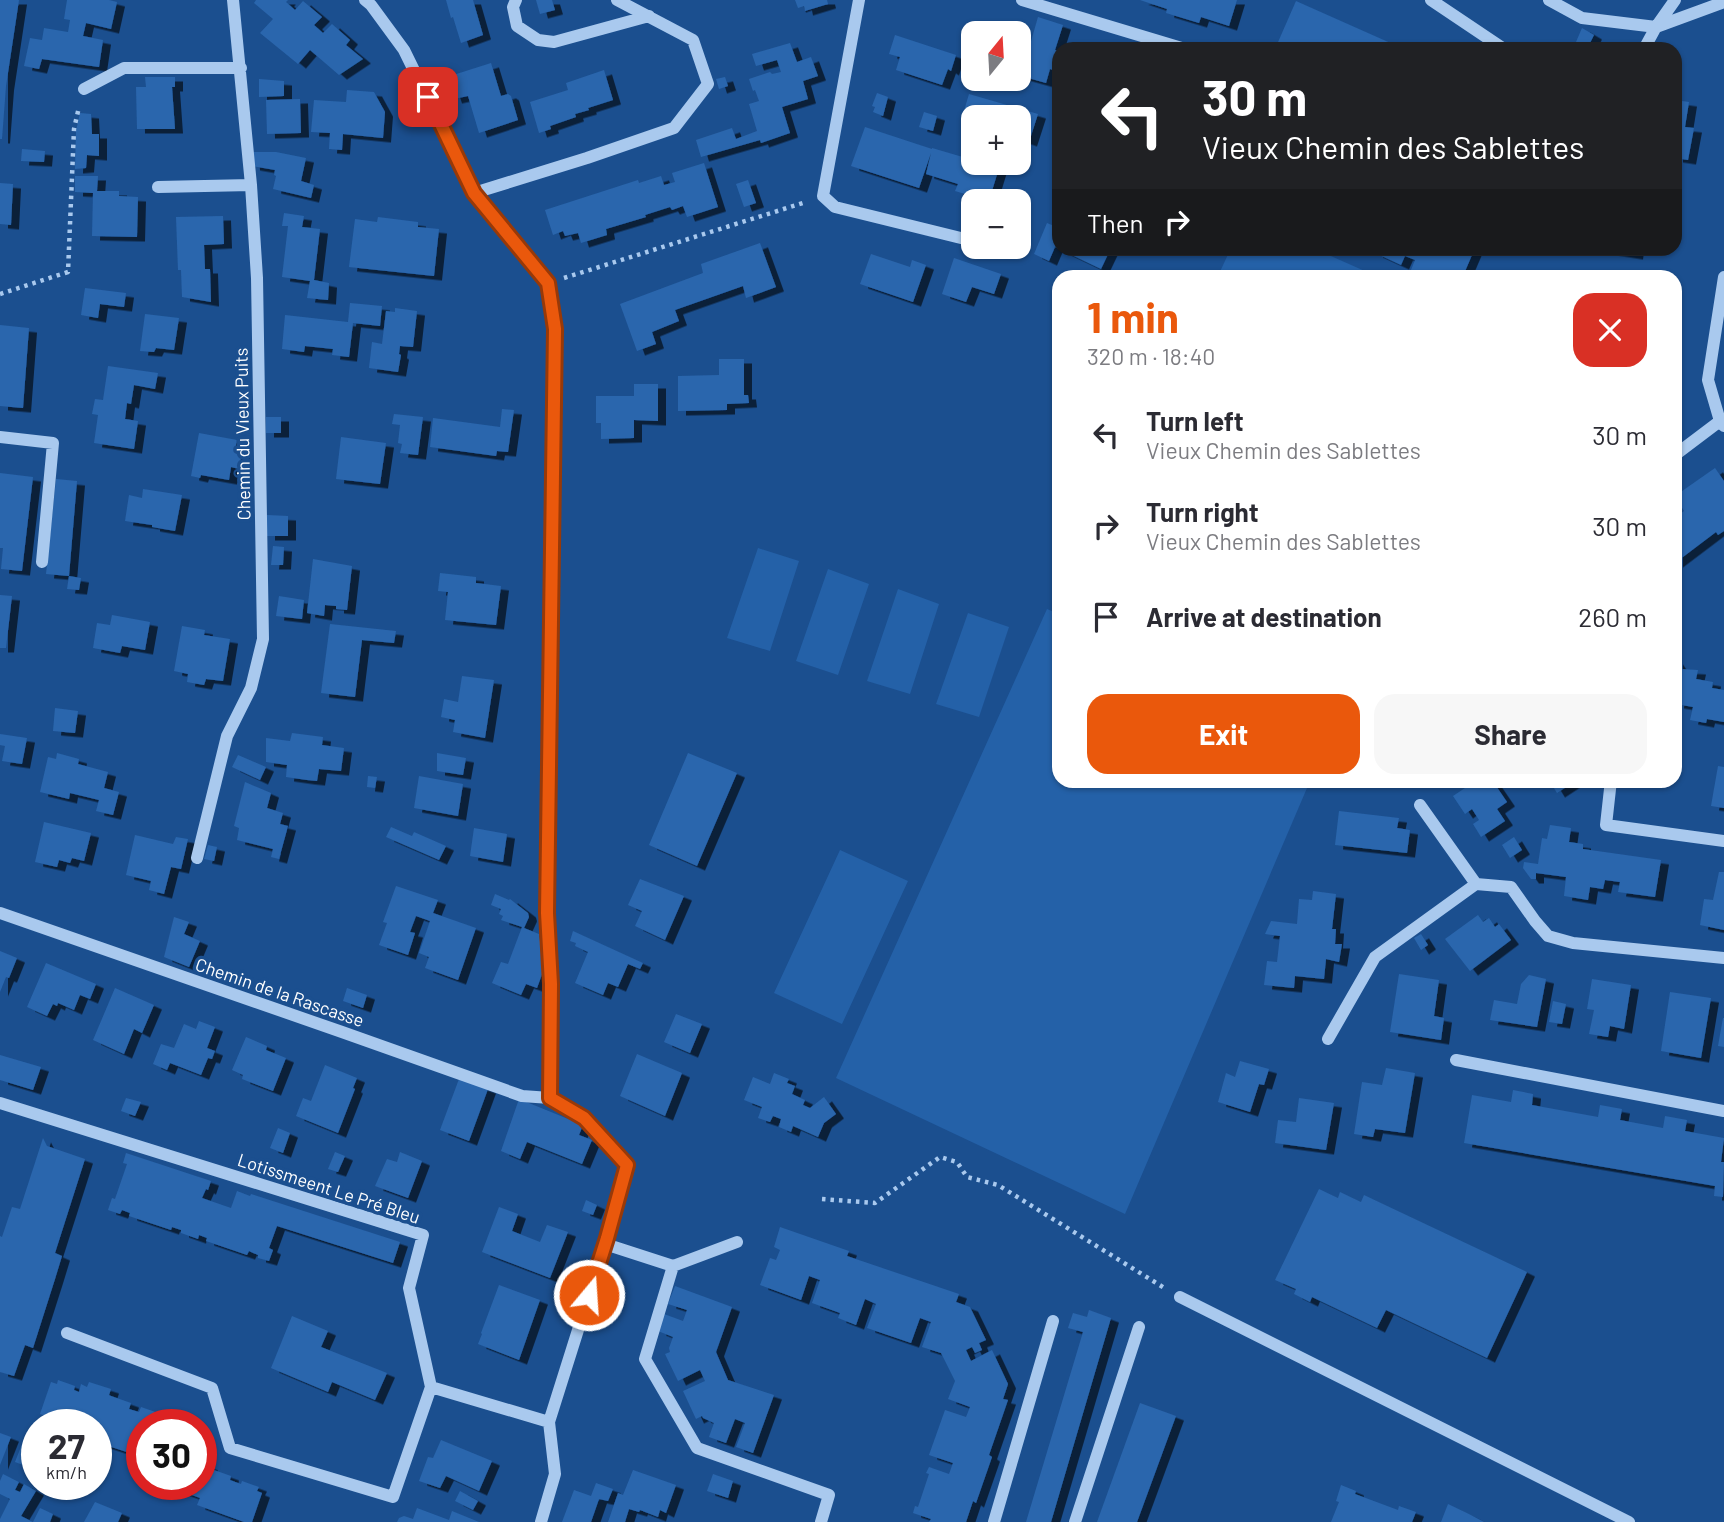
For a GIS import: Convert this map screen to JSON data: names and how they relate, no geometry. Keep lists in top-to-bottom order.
{
  "streets": {
    "street": ["Chemin du Vieux Puits", "Chemin de la Rascasse", "Lotissmeent Le Pré Bleu"]
  },
  "north": "top",
  "page": {
    "map_buttons": ["+", "−"],
    "turn": ["30 m", "Vieux Chemin des Sablettes"],
    "then": "Then",
    "heading": ["1 min", "320 m · 18:40"],
    "list": [
      {
        "name": "Turn left",
        "note": "Vieux Chemin des Sablettes",
        "value": "30 m"
      },
      {
        "name": "Turn right",
        "note": "Vieux Chemin des Sablettes",
        "value": "30 m"
      },
      {
        "name": "Arrive at destination",
        "value": "260 m"
      }
    ],
    "buttons": ["Exit", "Share"],
    "speed": "27 km/h",
    "limit": "30"
  }
}
